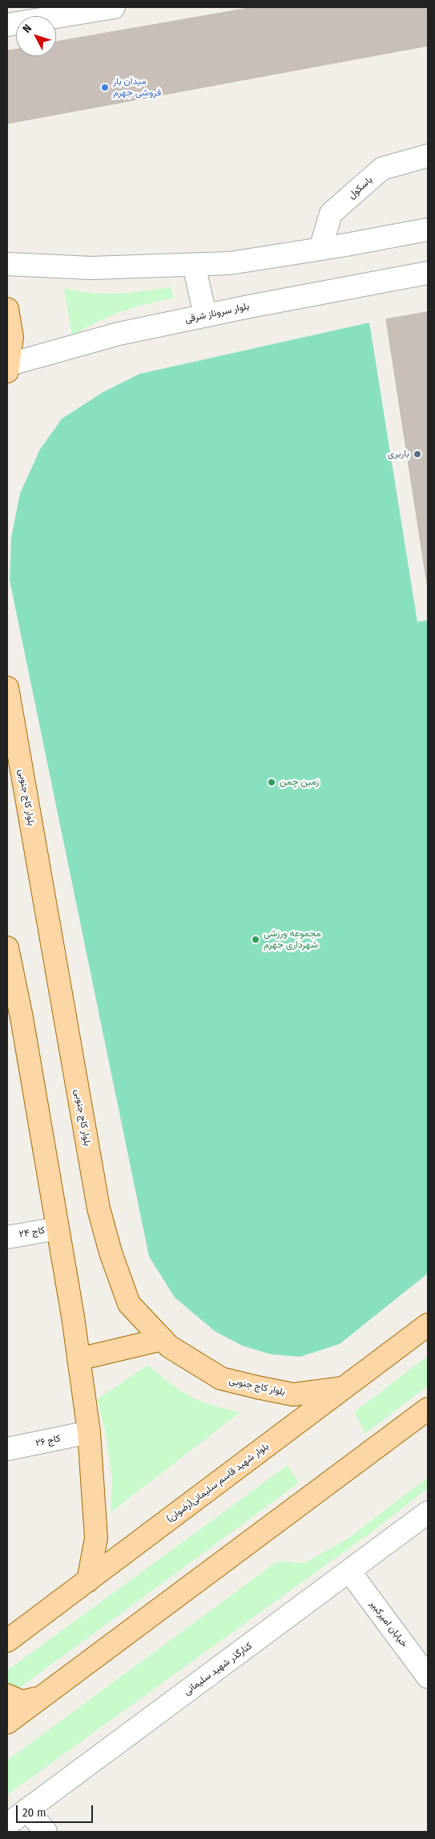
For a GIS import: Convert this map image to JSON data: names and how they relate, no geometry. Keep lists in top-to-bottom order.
{
  "streets": {
    "main road": ["بلوار کاج جنوبی", "بلوار شهید قاسم سلیمانی(رضوان)"],
    "street": [
      "باسکول",
      "بلوار سروناز شرقی",
      "کاج ۲۴",
      "کاج ۲۶",
      "خیابان امیرکبیر",
      "کنارگذر شهید سلیمانی"
    ]
  },
  "crossings": [
    ["بلوار کاج جنوبی", "بلوار شهید قاسم سلیمانی(رضوان)"],
    ["خیابان امیرکبیر", "کنارگذر شهید سلیمانی"]
  ],
  "places": [
    "میدان بار فروشی جهرم",
    "باربری",
    "زمین چمن",
    "مجموعه ورزشی شهرداری جهرم"
  ],
  "scale_bar": "20 m",
  "north": "top left"
}
